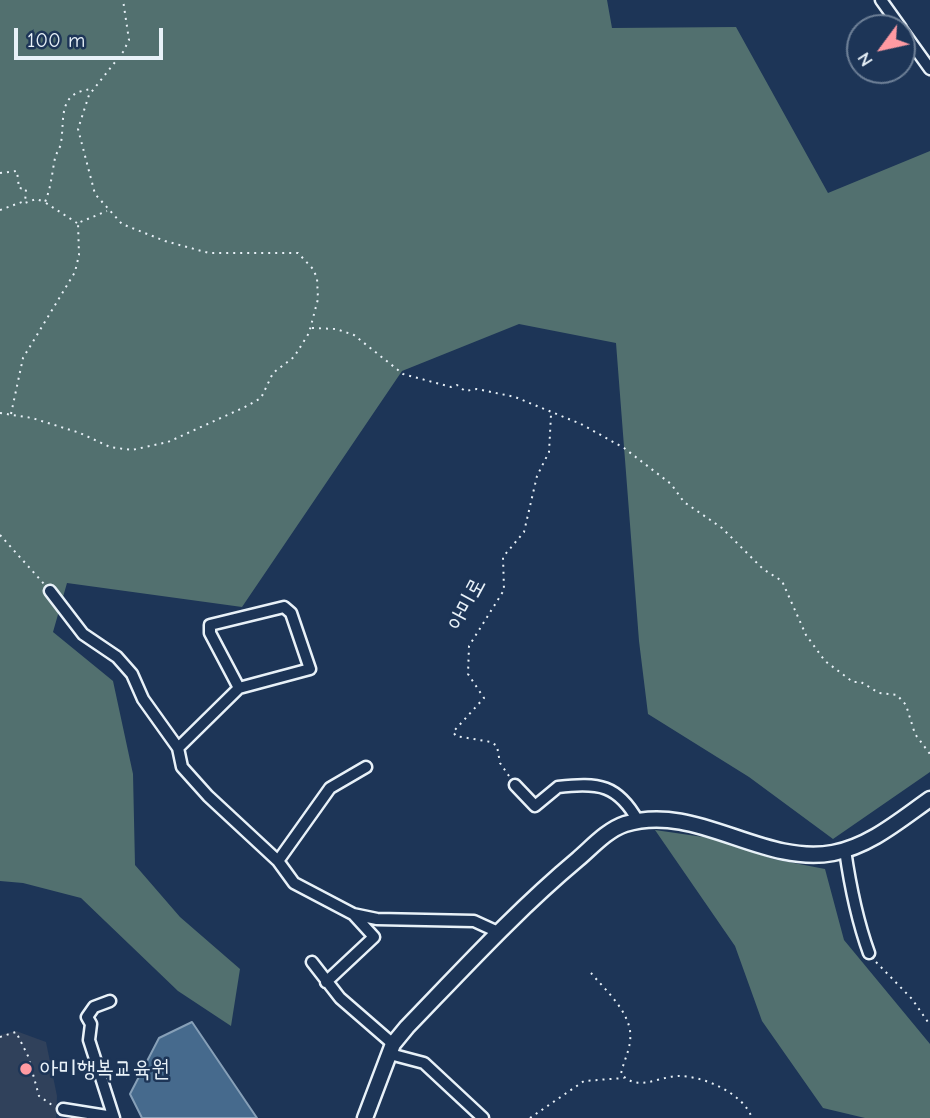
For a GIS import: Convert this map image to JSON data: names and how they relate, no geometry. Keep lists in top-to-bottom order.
{
  "streets": {
    "path": ["아미로"]
  },
  "places": ["아미행복교육원"],
  "scale_bar": "100 m",
  "north": "bottom left"
}
